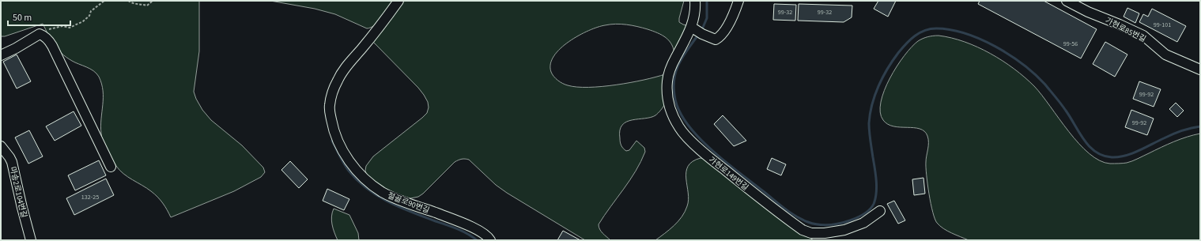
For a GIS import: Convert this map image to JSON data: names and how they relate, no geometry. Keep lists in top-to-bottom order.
{
  "streets": {
    "lane": [
      "가현로85번길",
      "가현로149번길",
      "마송2로104번길",
      "절골로90번길"
    ]
  },
  "house_numbers": [
    "99-32",
    "99-32",
    "99-101",
    "99-56",
    "99-92",
    "99-92",
    "132-25"
  ],
  "scale_bar": "50 m"
}
